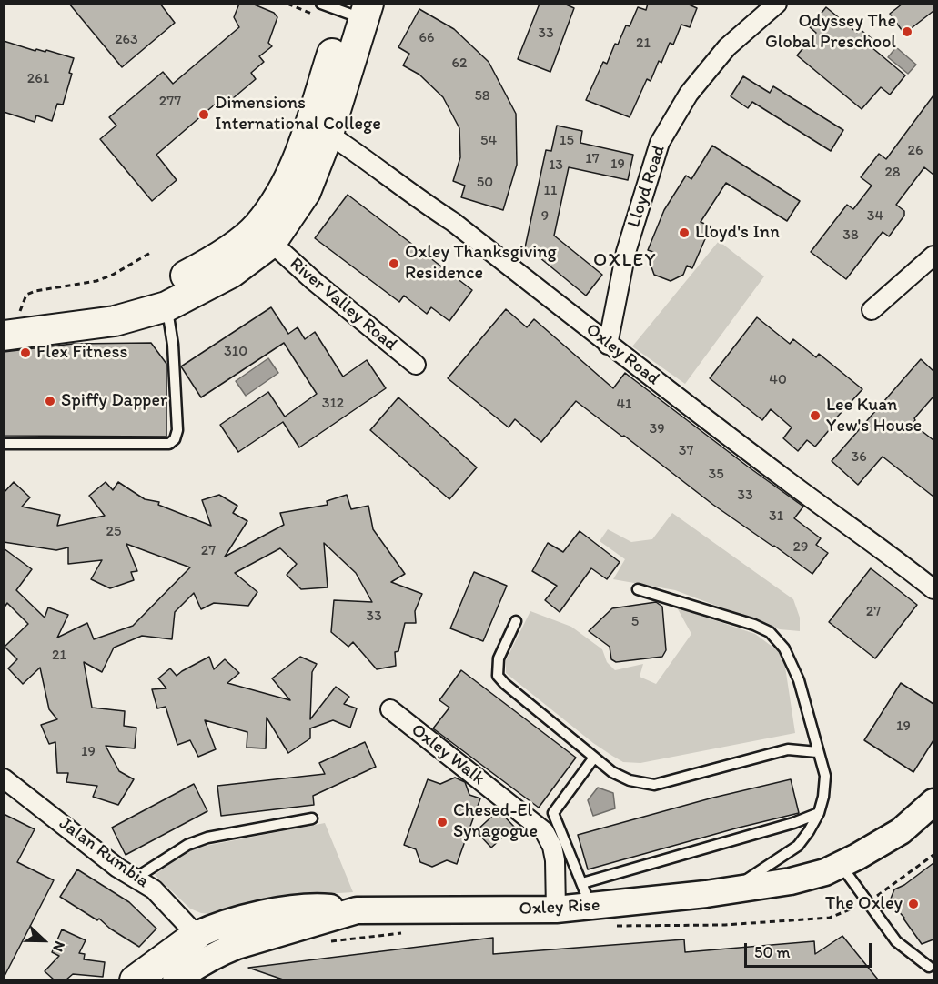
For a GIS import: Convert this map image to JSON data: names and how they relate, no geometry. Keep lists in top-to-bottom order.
{
  "streets": {
    "main road": ["Oxley Rise"],
    "street": [
      "Lloyd Road",
      "River Valley Road",
      "Oxley Road",
      "Oxley Walk",
      "Jalan Rumbia"
    ]
  },
  "crossings": [
    ["Lloyd Road", "Oxley Road"],
    ["Oxley Walk", "Oxley Rise"]
  ],
  "districts": ["OXLEY"],
  "places": [
    "Odyssey The Global Preschool",
    "Dimensions International College",
    "Lloyd's Inn",
    "Oxley Thanksgiving Residence",
    "Flex Fitness",
    "Spiffy Dapper",
    "Lee Kuan Yew's House",
    "Chesed-El Synagogue",
    "The Oxley"
  ],
  "house_numbers": [
    "33",
    "66",
    "263",
    "21",
    "62",
    "261",
    "58",
    "277",
    "54",
    "15",
    "26",
    "17",
    "19",
    "13",
    "28",
    "50",
    "11",
    "9",
    "34",
    "38",
    "310",
    "40",
    "312",
    "41",
    "39",
    "37",
    "36",
    "35",
    "33",
    "31",
    "25",
    "29",
    "27",
    "27",
    "33",
    "5",
    "21",
    "19",
    "19"
  ],
  "scale_bar": "50 m",
  "north": "right"
}
